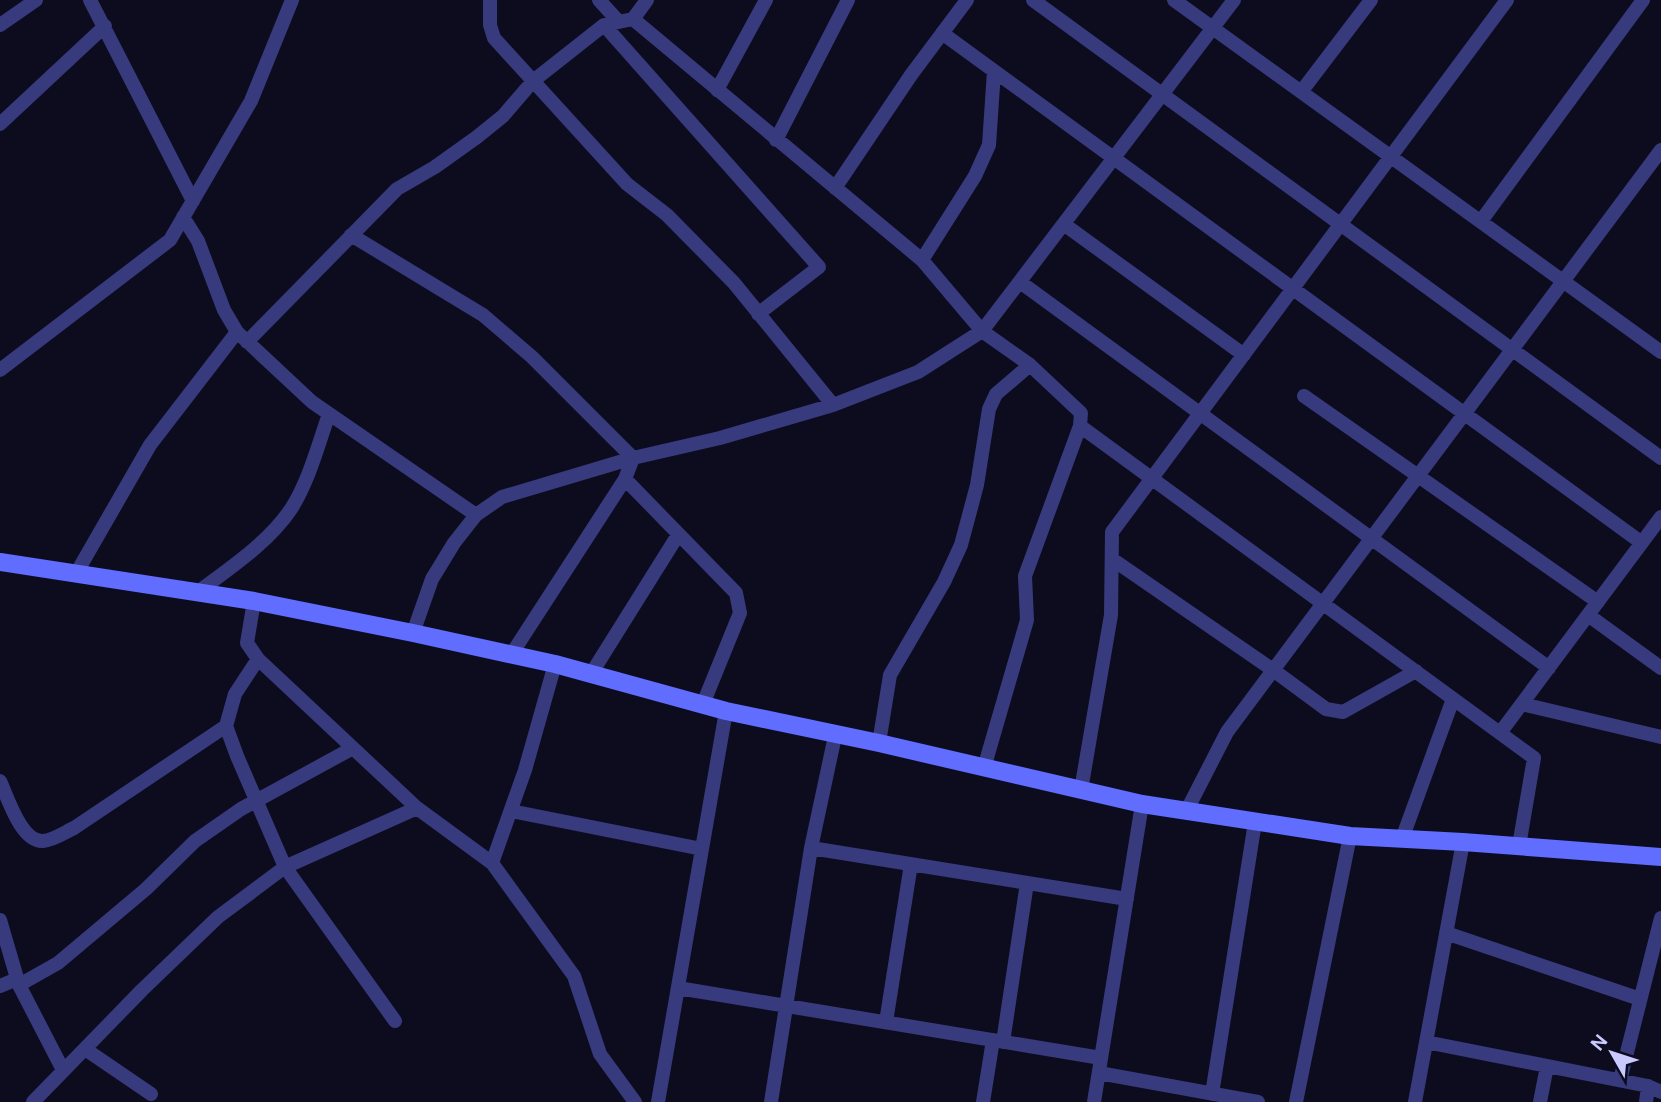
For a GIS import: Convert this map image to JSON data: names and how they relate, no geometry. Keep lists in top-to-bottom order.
{
  "north": "top left"
}
